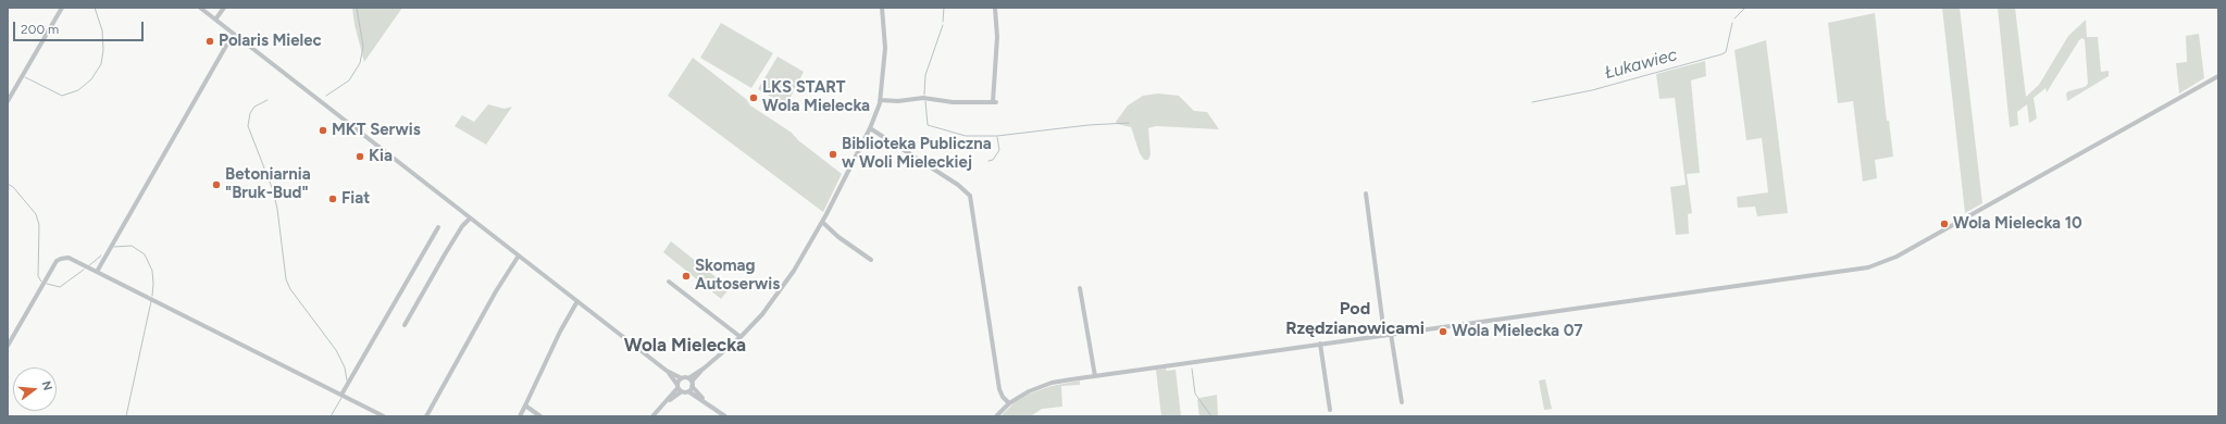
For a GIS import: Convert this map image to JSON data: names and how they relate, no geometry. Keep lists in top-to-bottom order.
{
  "districts": ["Pod Rzędzianowicami", "Wola Mielecka"],
  "water": ["Łukawiec"],
  "places": [
    "Polaris Mielec",
    "LKS START Wola Mielecka",
    "MKT Serwis",
    "Biblioteka Publiczna w Woli Mieleckiej",
    "Kia",
    "Betoniarnia \"Bruk-Bud\"",
    "Fiat",
    "Wola Mielecka 10",
    "Skomag Autoserwis",
    "Wola Mielecka 07"
  ],
  "scale_bar": "200 m",
  "north": "right"
}
